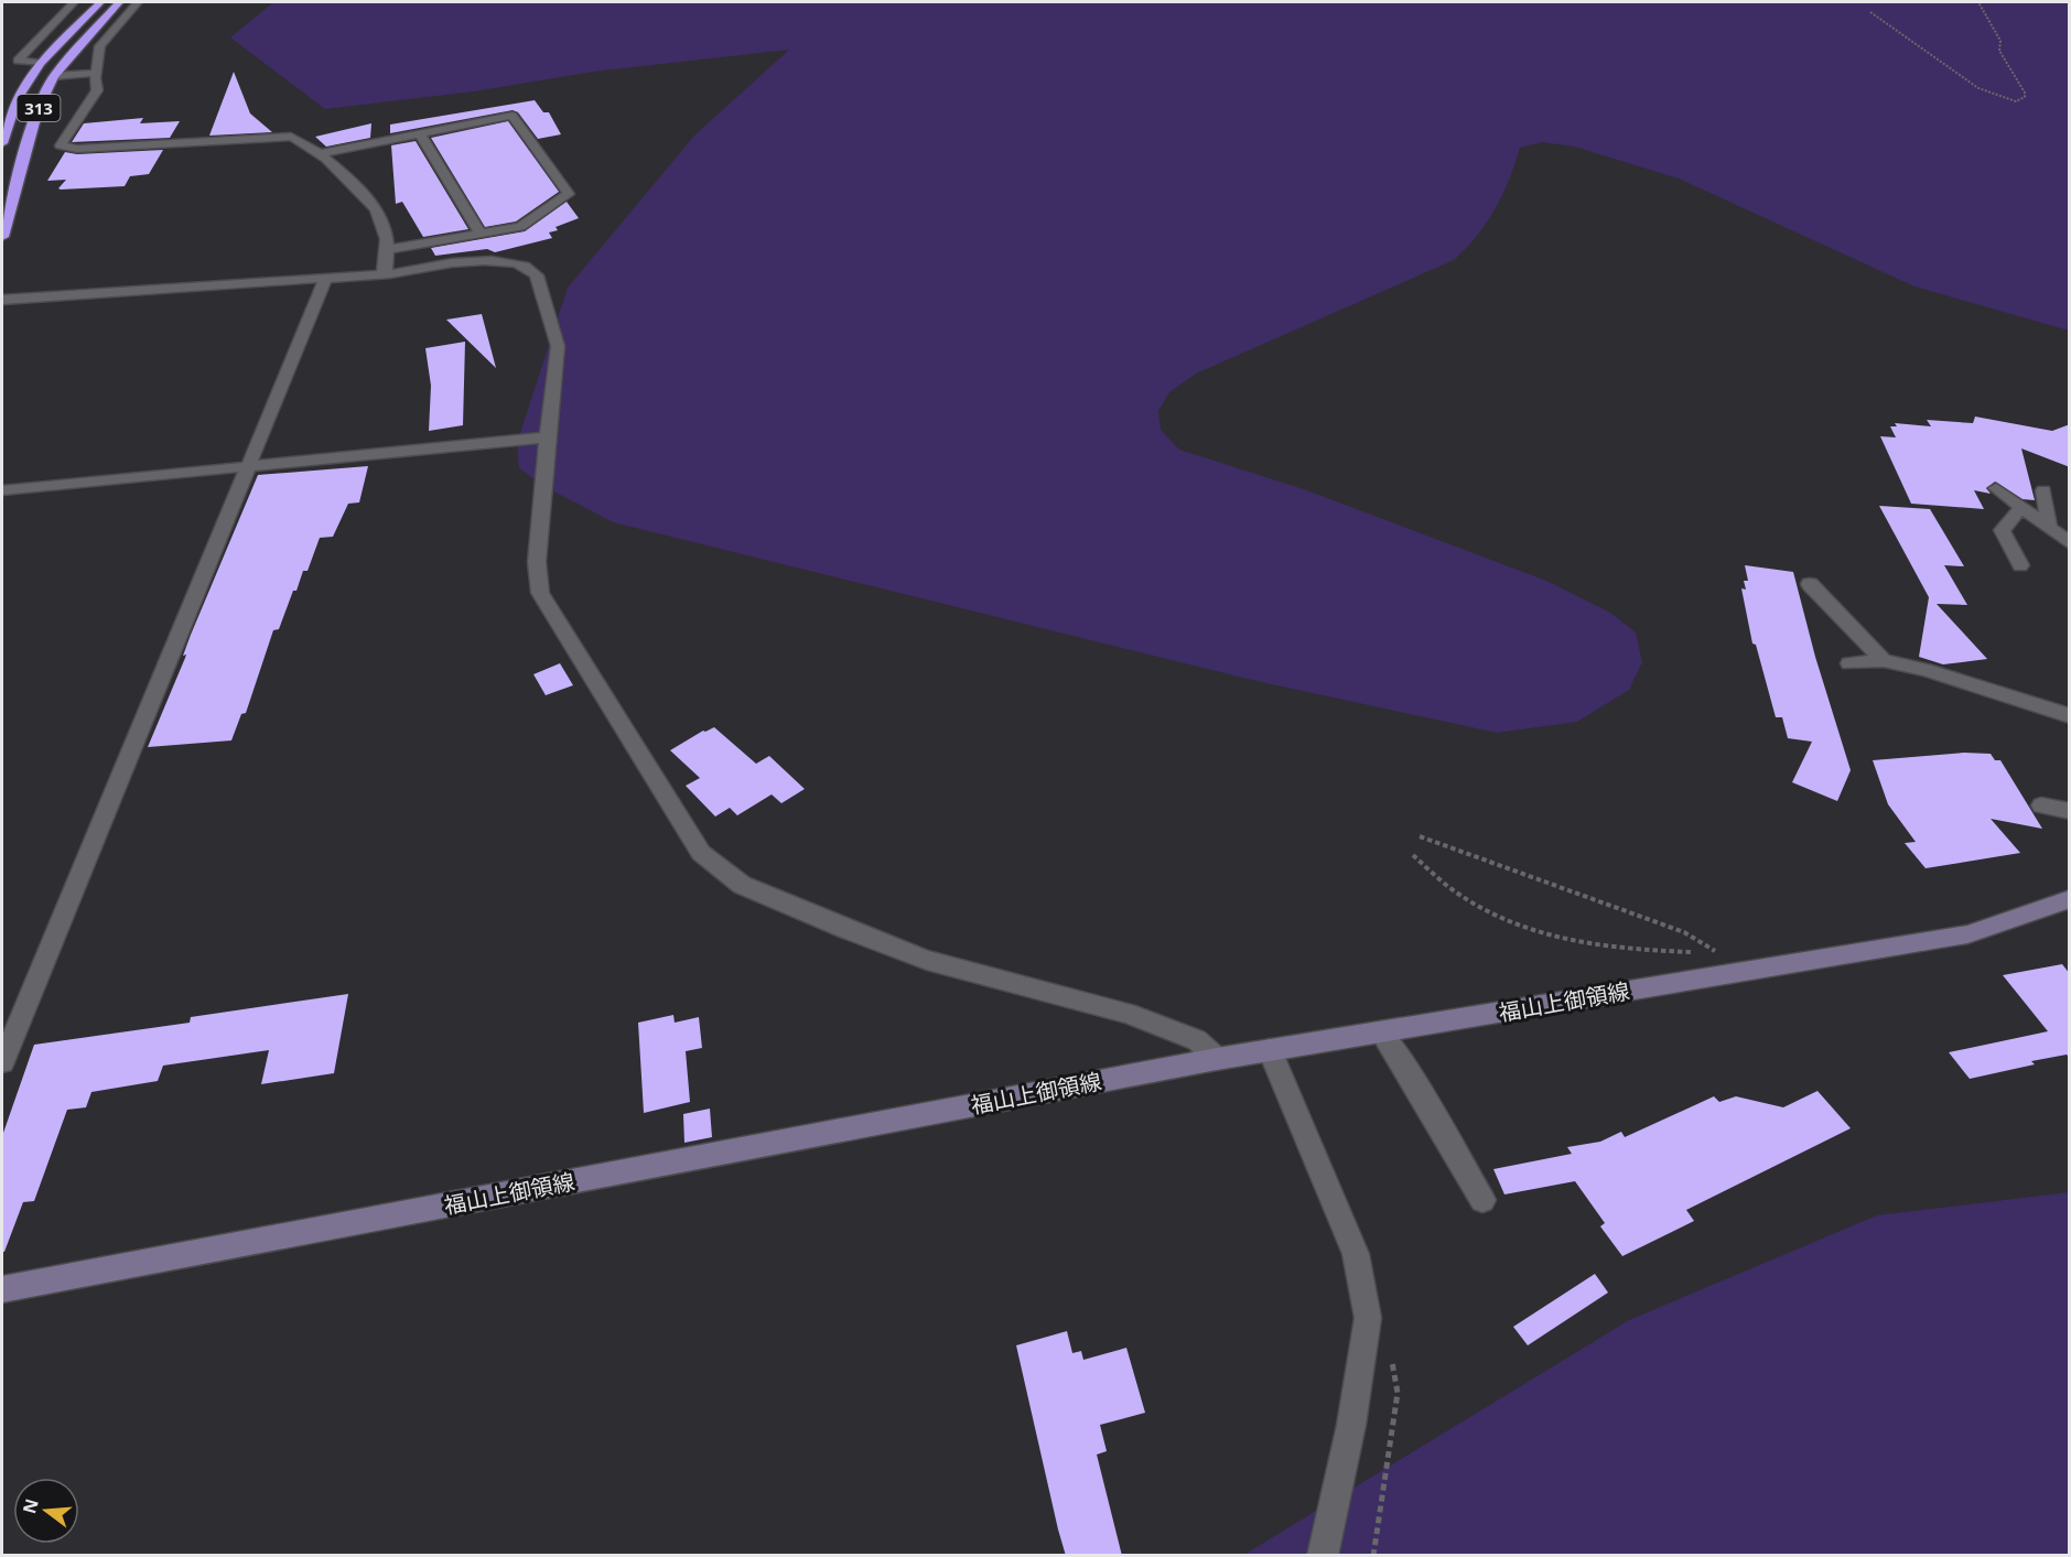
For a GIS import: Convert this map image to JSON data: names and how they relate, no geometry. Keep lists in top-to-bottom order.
{
  "streets": {
    "highway": ["313"],
    "main road": ["福山上御領線"]
  },
  "north": "left"
}
